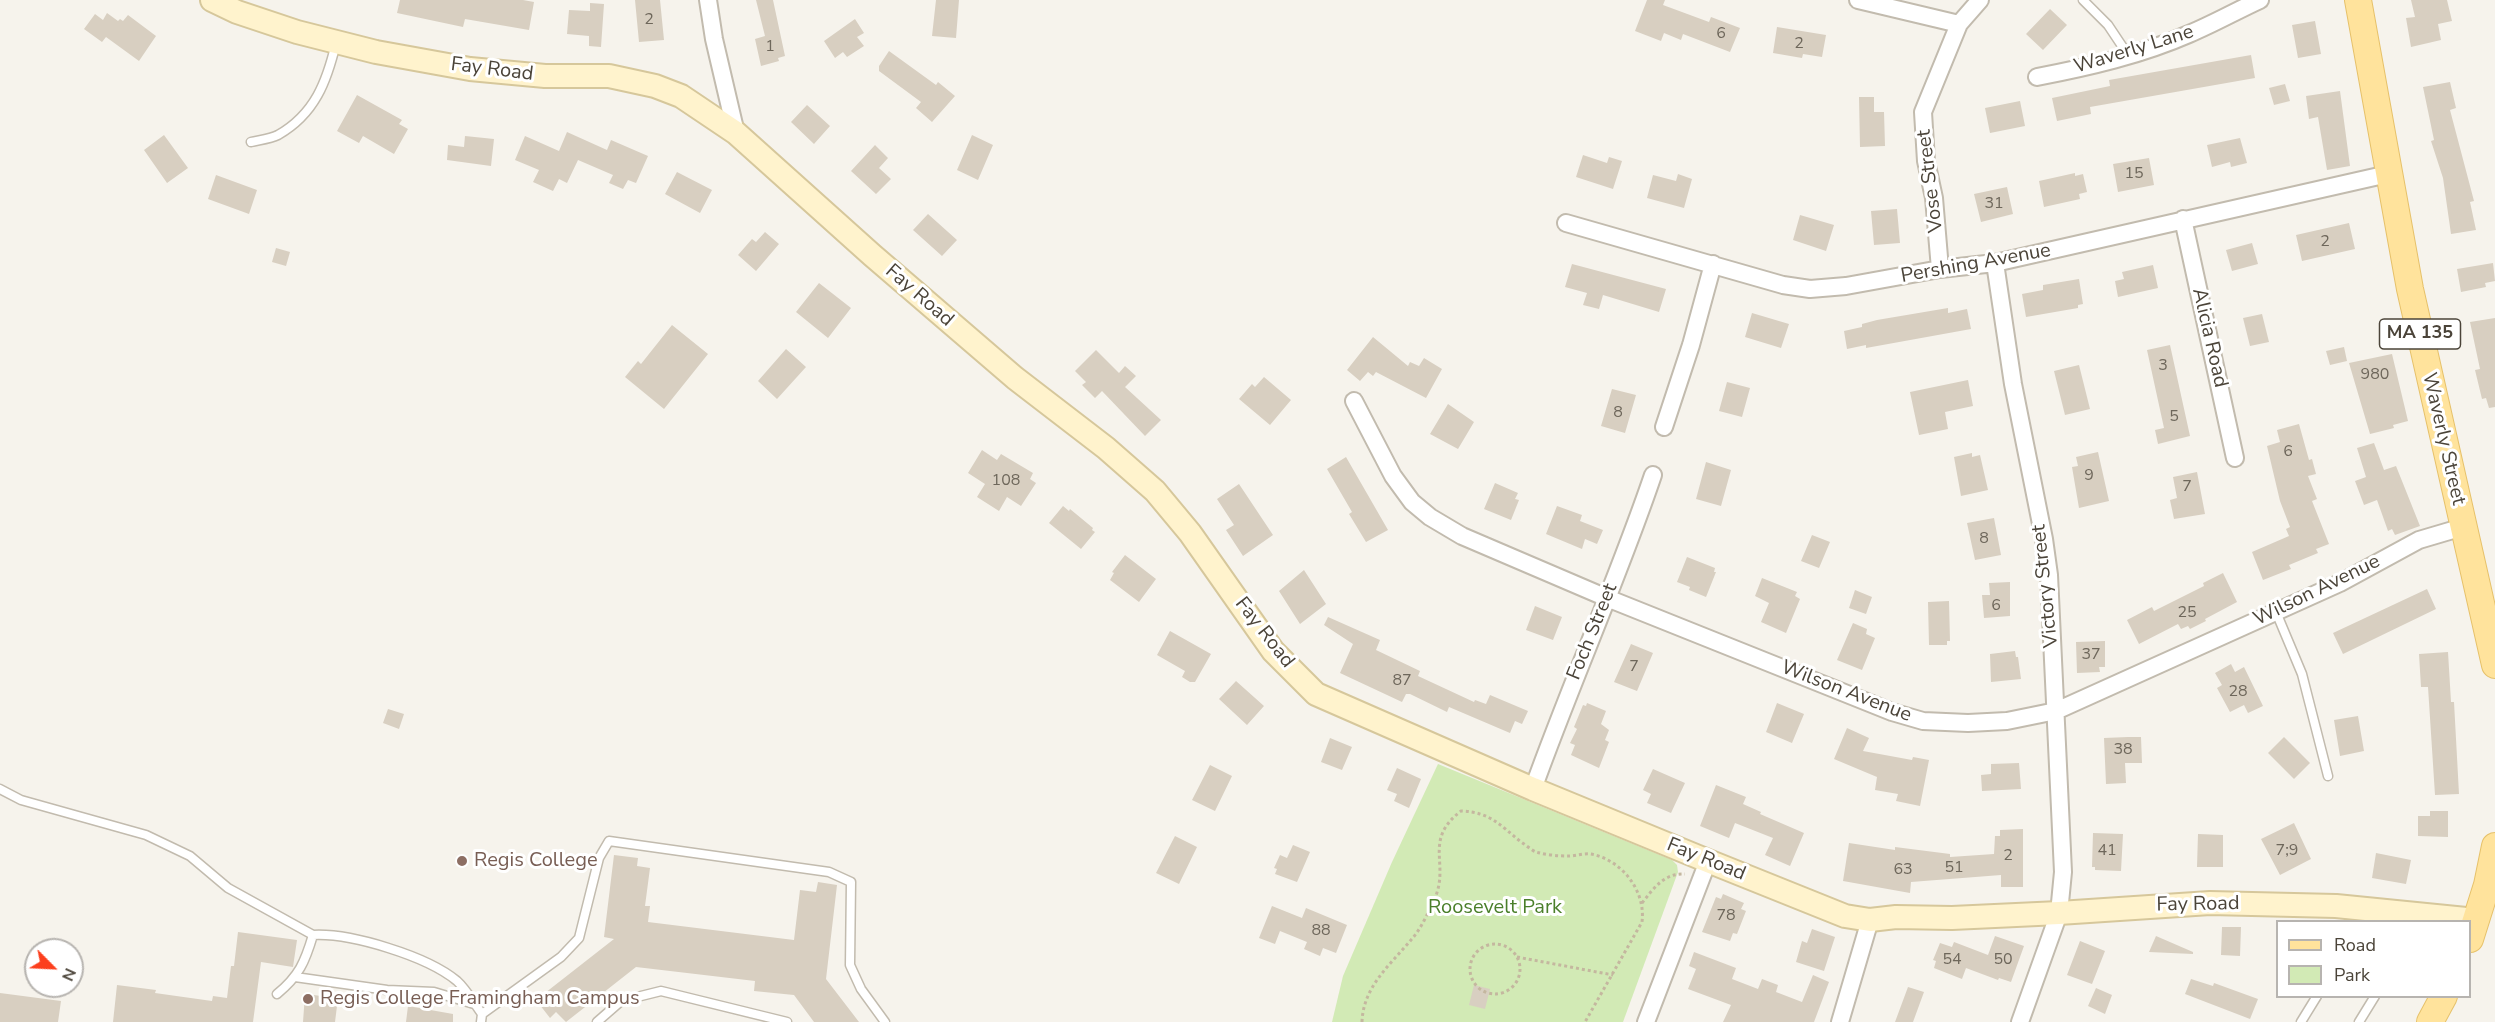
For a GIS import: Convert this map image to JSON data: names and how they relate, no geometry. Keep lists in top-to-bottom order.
{
  "streets": {
    "main road": ["MA 135", "Waverly Street"],
    "street": [
      "Waverly Lane",
      "Fay Road",
      "Vose Street",
      "Pershing Avenue",
      "Alicia Road",
      "Victory Street",
      "Wilson Avenue",
      "Foch Street"
    ]
  },
  "crossings": [
    ["Fay Road", "Victory Street"],
    ["Fay Road", "Foch Street"],
    ["Vose Street", "Pershing Avenue"],
    ["Pershing Avenue", "Alicia Road"],
    ["Pershing Avenue", "Waverly Street"],
    ["Pershing Avenue", "Victory Street"],
    ["Waverly Street", "Wilson Avenue"],
    ["Victory Street", "Wilson Avenue"],
    ["Wilson Avenue", "Foch Street"]
  ],
  "parks": ["Roosevelt Park"],
  "places": ["Regis College", "Regis College Framingham Campus"],
  "house_numbers": [
    "2",
    "6",
    "2",
    "1",
    "15",
    "31",
    "2",
    "3",
    "980",
    "8",
    "5",
    "6",
    "9",
    "108",
    "7",
    "8",
    "6",
    "25",
    "37",
    "7",
    "87",
    "28",
    "38",
    "41",
    "7;9",
    "2",
    "51",
    "63",
    "78",
    "88",
    "54",
    "50"
  ],
  "legend": ["Road", "Park"],
  "north": "bottom right"
}
